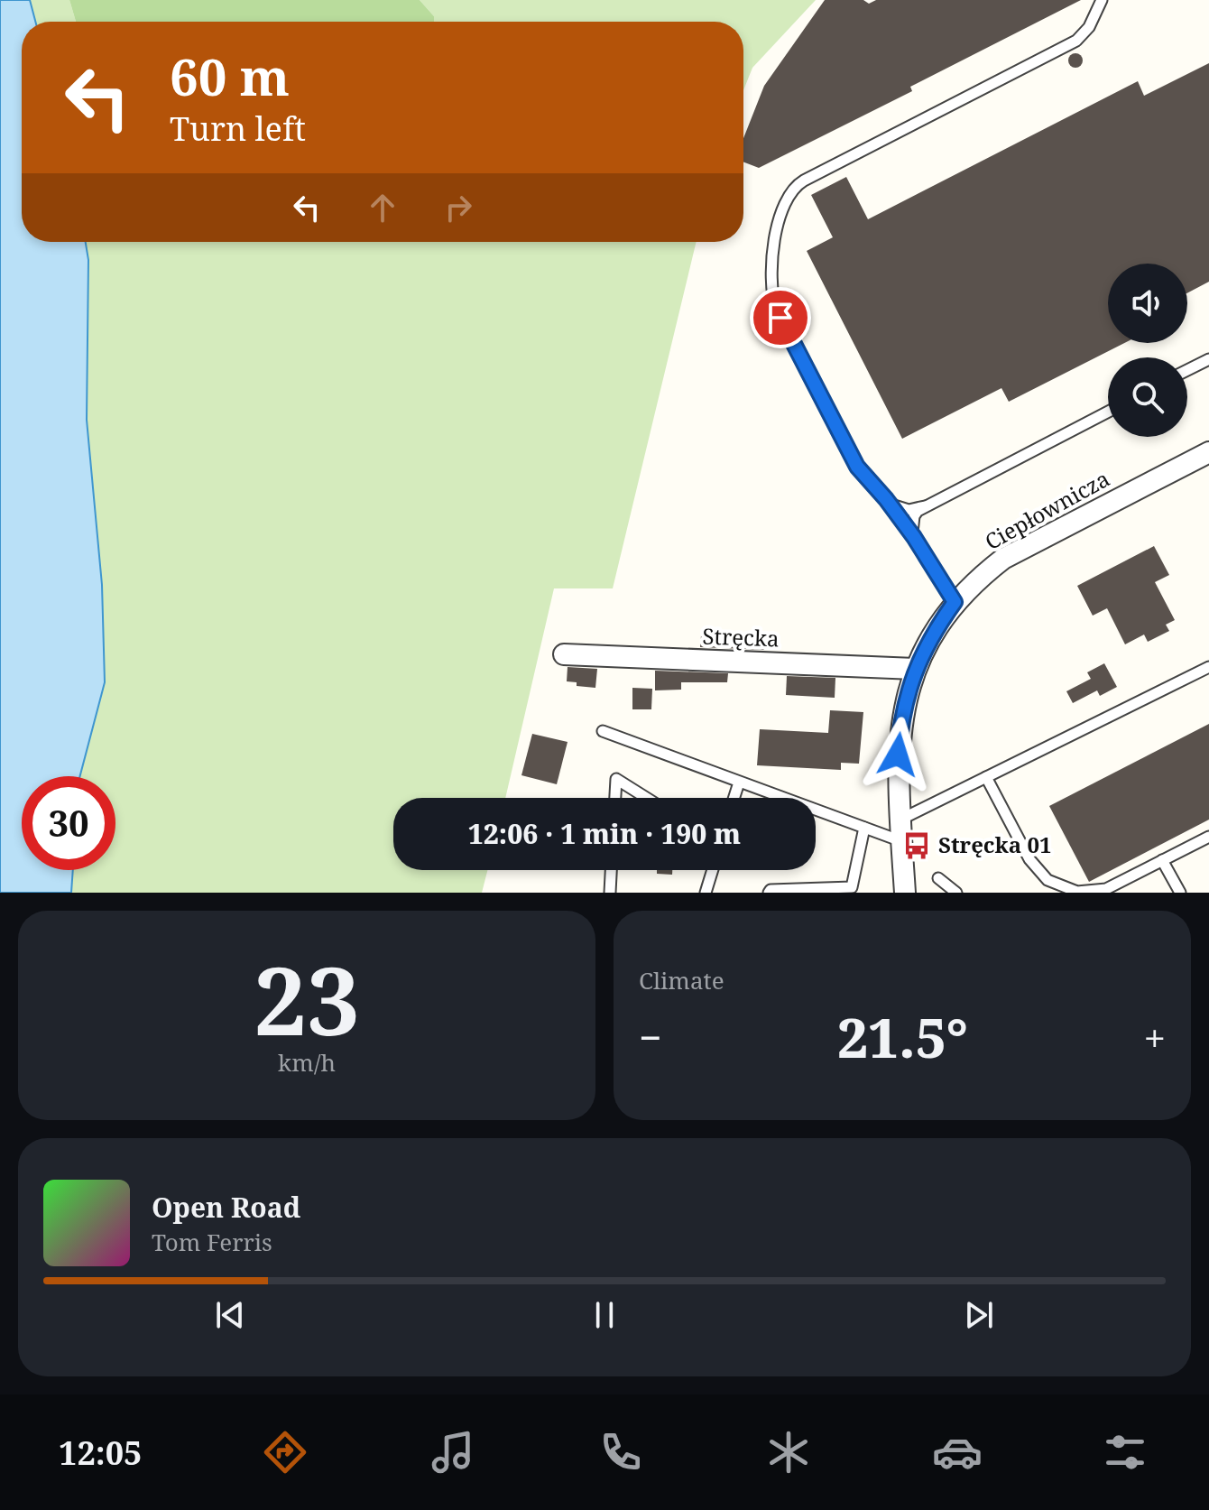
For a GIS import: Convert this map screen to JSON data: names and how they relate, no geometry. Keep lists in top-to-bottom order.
{
  "streets": {
    "street": ["Ciepłownicza", "Stręcka"]
  },
  "crossings": [
    ["Ciepłownicza", "Stręcka"]
  ],
  "places": {
    "bus stop": ["Stręcka 01"]
  },
  "page": {
    "turn": ["60 m", "Turn left"],
    "limit": "30",
    "trip": "12:06 · 1 min · 190 m",
    "tile": [
      ["23", "km/h"],
      "Climate"
    ],
    "heat": ["−", "21.5°", "+"],
    "song": ["Open Road", "Tom Ferris"],
    "tabs": "12:05"
  }
}
